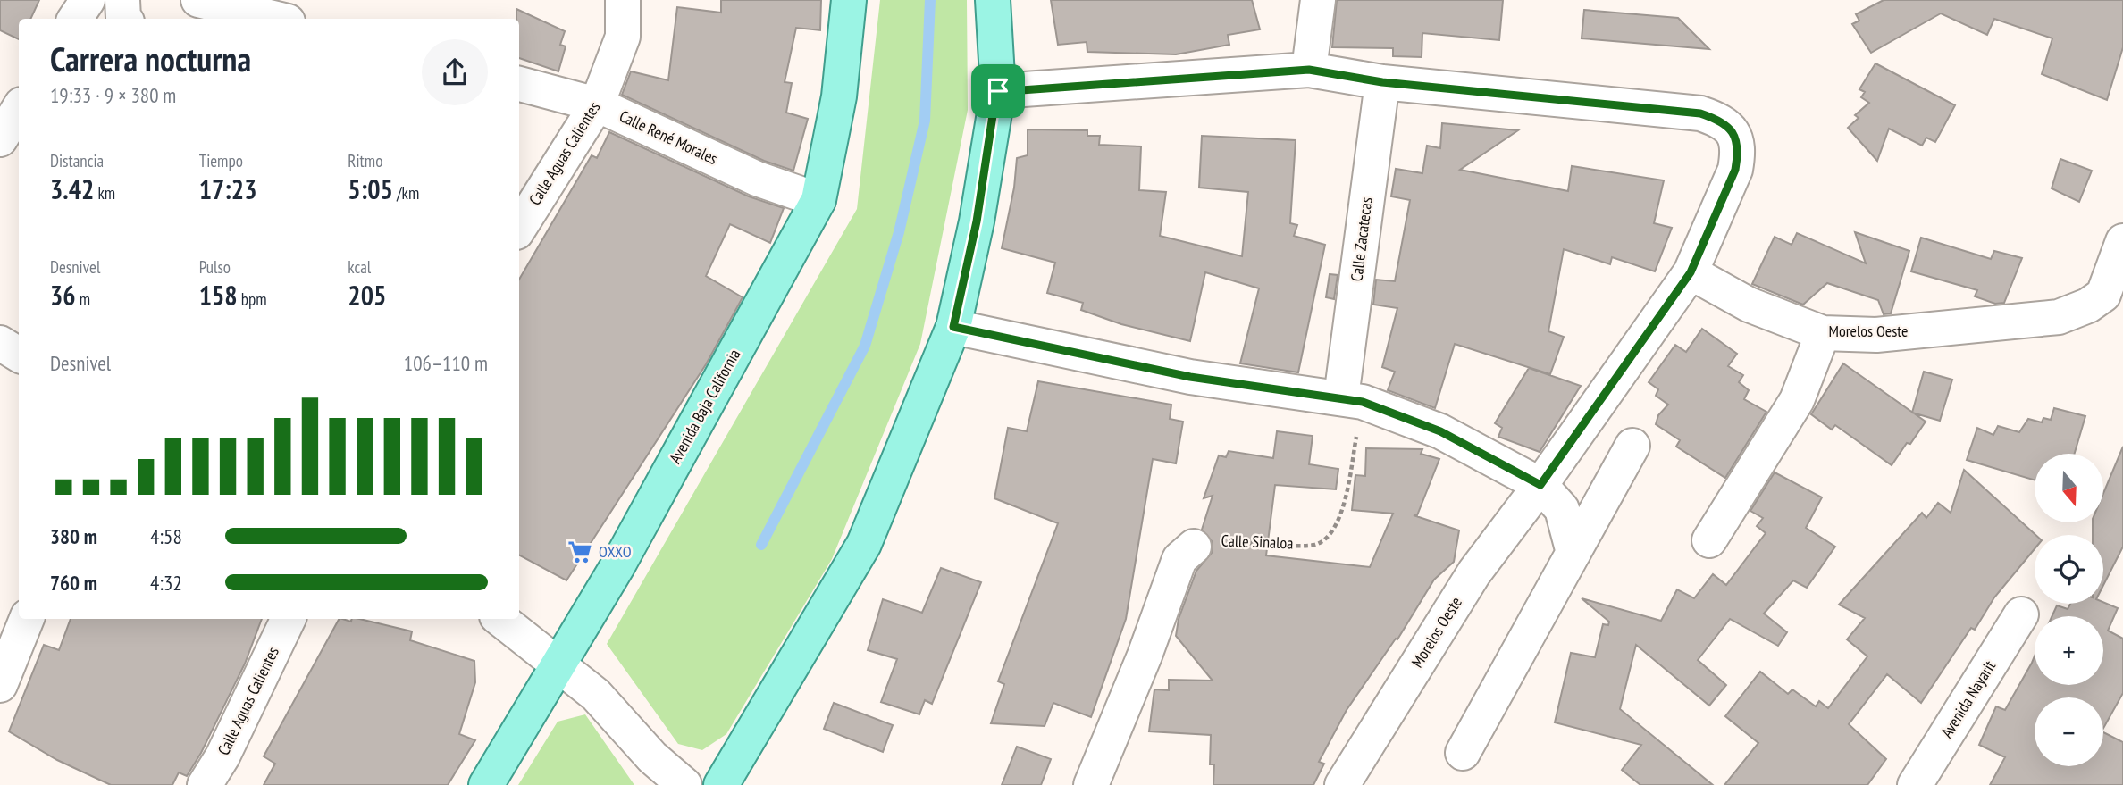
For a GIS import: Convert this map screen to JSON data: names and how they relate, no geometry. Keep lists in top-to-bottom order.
{
  "streets": {
    "main road": ["Avenida Baja California"],
    "street": [
      "Calle René Morales",
      "Calle Aguas Calientes",
      "Calle Zacatecas",
      "Morelos Oeste",
      "Avenida Nayarit"
    ],
    "path": ["Calle Sinaloa"]
  },
  "crossings": [
    ["Calle René Morales", "Calle Aguas Calientes"],
    ["Calle René Morales", "Avenida Baja California"],
    ["Calle Zacatecas", "Morelos Oeste"],
    ["Calle Zacatecas", "Calle Sinaloa"]
  ],
  "places": {
    "supermarket": ["OXXO"]
  },
  "north": "bottom",
  "page": {
    "heading": ["Carrera nocturna", "19:33 · 9 × 380 m"],
    "stats": [
      ["Distancia", "3.42 km"],
      ["Tiempo", "17:23"],
      ["Ritmo", "5:05 /km"],
      ["Desnivel", "36 m"],
      ["Pulso", "158 bpm"],
      ["kcal", "205"]
    ],
    "chart": ["Desnivel", "106–110 m"],
    "map_buttons": ["+", "−"],
    "list": [
      {
        "name": "380 m",
        "note": "4:58"
      },
      {
        "name": "760 m",
        "note": "4:32"
      }
    ]
  }
}
